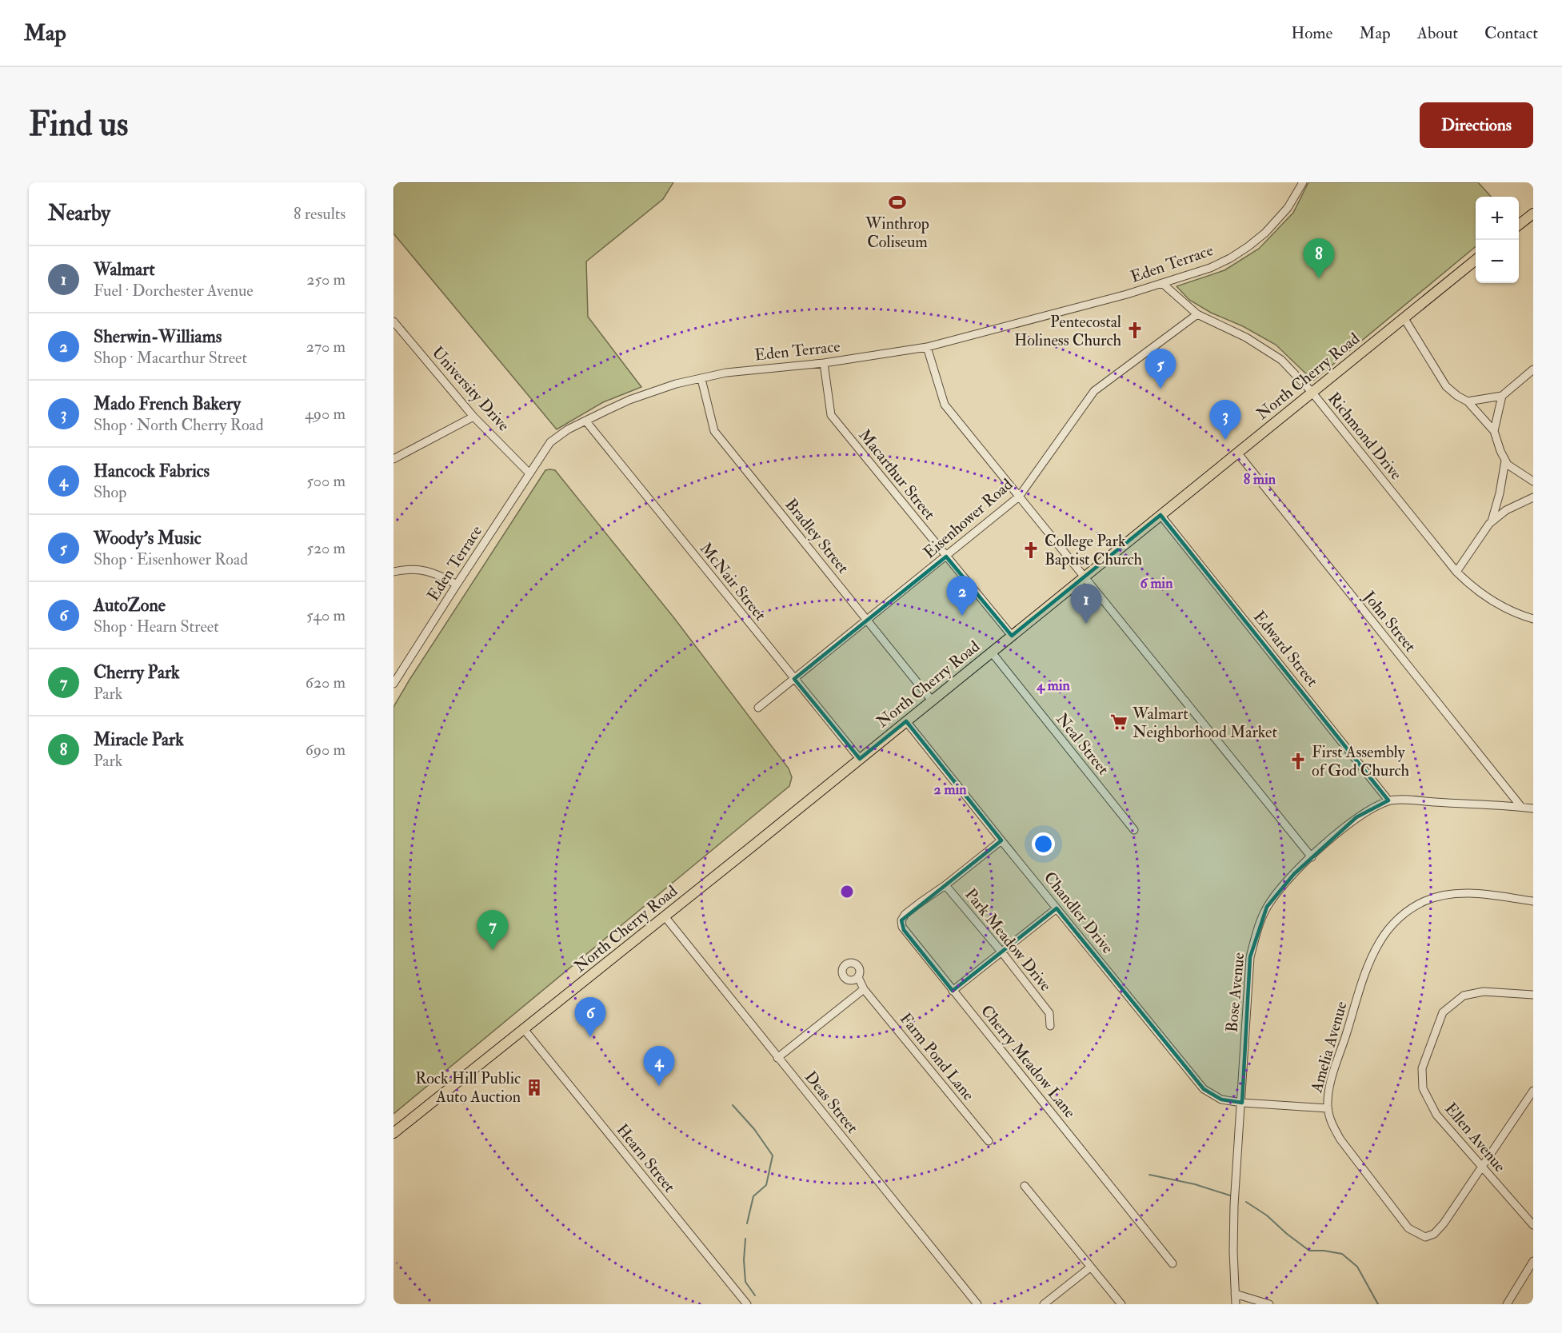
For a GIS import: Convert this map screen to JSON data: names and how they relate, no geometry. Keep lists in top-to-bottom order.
{
  "streets": {
    "main road": ["North Cherry Road"],
    "street": [
      "Eden Terrace",
      "University Drive",
      "Richmond Drive",
      "Macarthur Street",
      "Eisenhower Road",
      "Bradley Street",
      "McNair Street",
      "John Street",
      "Edward Street",
      "Neal Street",
      "Chandler Drive",
      "Park Meadow Drive",
      "Bose Avenue",
      "Amelia Avenue",
      "Farm Pond Lane",
      "Cherry Meadow Lane",
      "Deas Street",
      "Ellen Avenue",
      "Hearn Street"
    ]
  },
  "crossings": [
    ["Eden Terrace", "University Drive"],
    ["Eden Terrace", "Richmond Drive"],
    ["Eden Terrace", "Macarthur Street"],
    ["Eden Terrace", "Bradley Street"],
    ["Eden Terrace", "McNair Street"],
    ["North Cherry Road", "Richmond Drive"],
    ["North Cherry Road", "Macarthur Street"],
    ["North Cherry Road", "Bradley Street"],
    ["North Cherry Road", "McNair Street"],
    ["North Cherry Road", "John Street"],
    ["North Cherry Road", "Edward Street"],
    ["North Cherry Road", "Neal Street"],
    ["North Cherry Road", "Chandler Drive"],
    ["North Cherry Road", "Deas Street"],
    ["North Cherry Road", "Hearn Street"],
    ["Richmond Drive", "Eisenhower Road"],
    ["Macarthur Street", "Eisenhower Road"],
    ["Eisenhower Road", "Bradley Street"],
    ["Eisenhower Road", "McNair Street"],
    ["John Street", "Bose Avenue"],
    ["Edward Street", "Bose Avenue"],
    ["Chandler Drive", "Park Meadow Drive"],
    ["Chandler Drive", "Bose Avenue"],
    ["Chandler Drive", "Amelia Avenue"],
    ["Park Meadow Drive", "Cherry Meadow Lane"],
    ["Amelia Avenue", "Ellen Avenue"]
  ],
  "places": {
    "sports": ["Winthrop Coliseum"],
    "church": ["Pentecostal Holiness Church", "College Park Baptist Church", "First Assembly of God Church"],
    "supermarket": ["Walmart Neighborhood Market"],
    "building": ["Rock Hill Public Auto Auction"]
  },
  "page": {
    "header": "Map",
    "nav": [
      "Home",
      "Map",
      "About",
      "Contact"
    ],
    "buttons": "Directions",
    "title": "Find us",
    "heading": ["Nearby", "8 results"],
    "map_buttons": ["+", "−"],
    "pins": [
      "8",
      "5",
      "3",
      "2",
      "1",
      "7",
      "6",
      "4"
    ],
    "list": [
      {
        "mark": "1",
        "name": "Walmart",
        "note": "Fuel · Dorchester Avenue",
        "value": "250 m"
      },
      {
        "mark": "2",
        "name": "Sherwin-Williams",
        "note": "Shop · Macarthur Street",
        "value": "270 m"
      },
      {
        "mark": "3",
        "name": "Mado French Bakery",
        "note": "Shop · North Cherry Road",
        "value": "490 m"
      },
      {
        "mark": "4",
        "name": "Hancock Fabrics",
        "note": "Shop",
        "value": "500 m"
      },
      {
        "mark": "5",
        "name": "Woody's Music",
        "note": "Shop · Eisenhower Road",
        "value": "520 m"
      },
      {
        "mark": "6",
        "name": "AutoZone",
        "note": "Shop · Hearn Street",
        "value": "540 m"
      },
      {
        "mark": "7",
        "name": "Cherry Park",
        "note": "Park",
        "value": "620 m"
      },
      {
        "mark": "8",
        "name": "Miracle Park",
        "note": "Park",
        "value": "690 m"
      }
    ]
  },
  "rings": [
    "8 min",
    "6 min",
    "4 min",
    "2 min"
  ]
}
